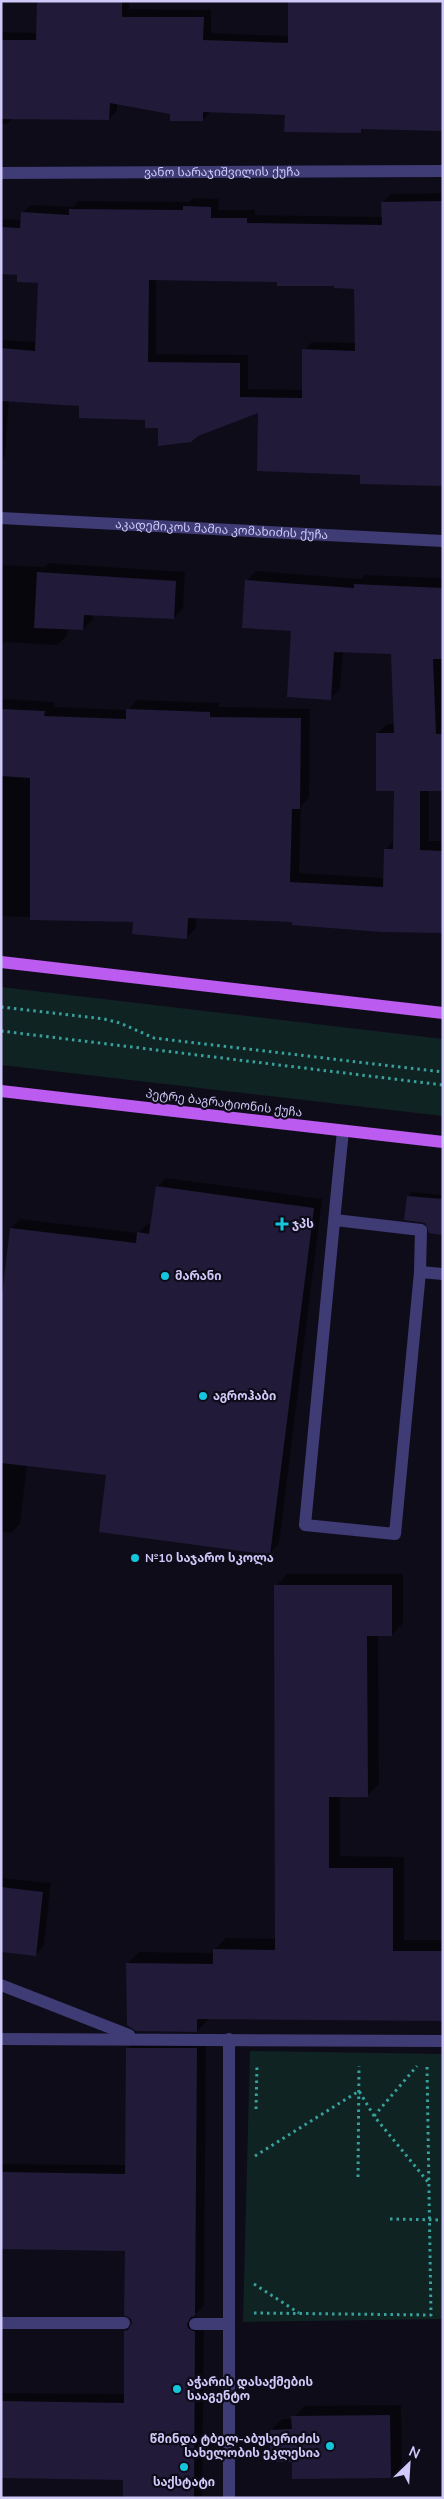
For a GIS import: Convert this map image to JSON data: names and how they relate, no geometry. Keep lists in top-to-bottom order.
{
  "streets": {
    "main road": ["პეტრე ბაგრატიონის ქუჩა"],
    "street": ["ვანო სარაჯიშვილის ქუჩა", "აკადემიკოს მამია კომახიძის ქუჩა"]
  },
  "places": {
    "health": ["ჯპს"],
    "other": [
      "მარანი",
      "აგროჰაბი",
      "№10 საჯარო სკოლა",
      "აჭარის დასაქმების სააგენტო",
      "წმინდა ტბელ-აბუსერიძის სახელობის ეკლესია",
      "საქსტატი"
    ]
  },
  "north": "top right"
}
